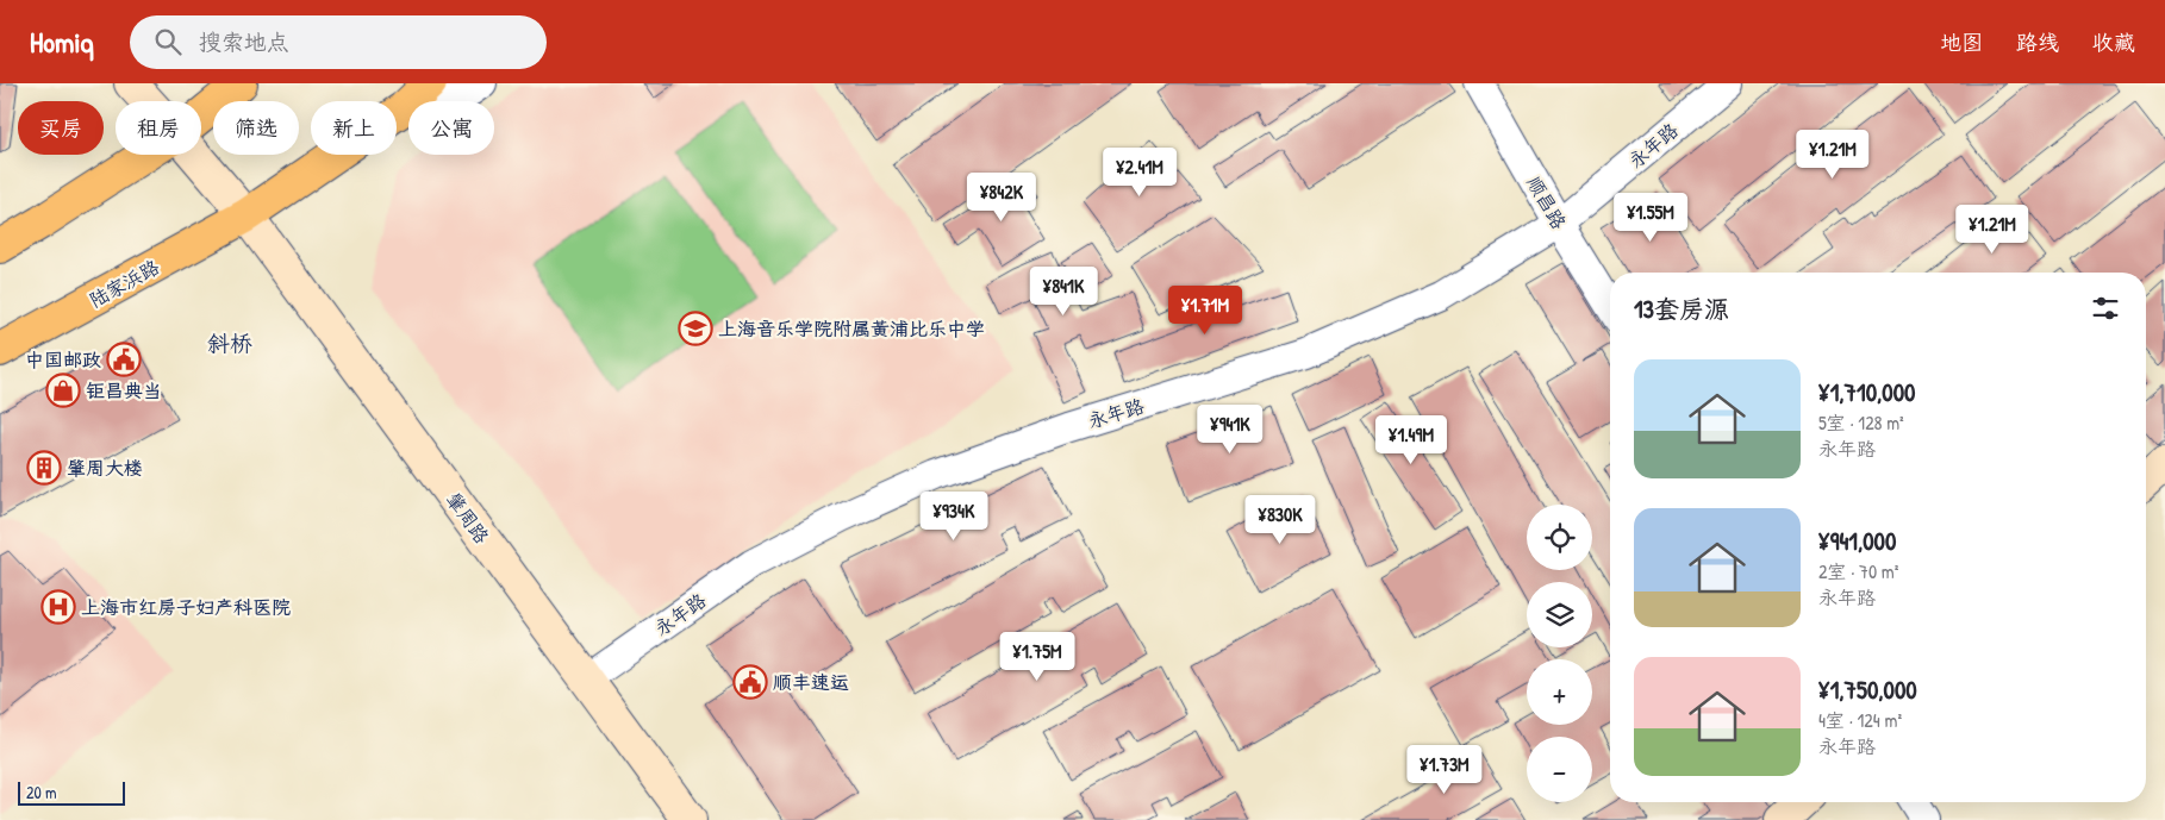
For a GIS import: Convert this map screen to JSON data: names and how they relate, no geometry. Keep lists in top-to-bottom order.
{
  "streets": {
    "main road": ["陆家浜路"],
    "street": ["永年路", "顺昌路", "肇周路"]
  },
  "crossings": [
    ["永年路", "顺昌路"],
    ["永年路", "肇周路"],
    ["陆家浜路", "肇周路"]
  ],
  "districts": ["斜桥"],
  "places": {
    "school or university": ["上海音乐学院附属黄浦比乐中学"],
    "public building": ["中国邮政", "顺丰速运"],
    "shop": ["钜昌典当"],
    "building": ["肇周大楼"],
    "hospital": ["上海市红房子妇产科医院"]
  },
  "scale_bar": "20 m",
  "page": {
    "header": "Homiq",
    "search": "搜索地点",
    "nav": ["地图", "路线", "收藏"],
    "chip": [
      "买房",
      "租房",
      "筛选",
      "新上",
      "公寓"
    ],
    "price": [
      "¥1.21M",
      "¥2.41M",
      "¥842K",
      "¥1.55M",
      "¥1.21M",
      "¥841K",
      "¥1.71M",
      "¥941K",
      "¥1.49M",
      "¥934K",
      "¥830K",
      "¥1.75M",
      "¥1.73M"
    ],
    "heading": "13套房源",
    "list": [
      {
        "name": "¥1,710,000",
        "note": "5室 · 128 m² · 永年路"
      },
      {
        "name": "¥941,000",
        "note": "2室 · 70 m² · 永年路"
      },
      {
        "name": "¥1,750,000",
        "note": "4室 · 124 m² · 永年路"
      }
    ],
    "map_buttons": ["+", "−"],
    "scale": "20 m"
  }
}
